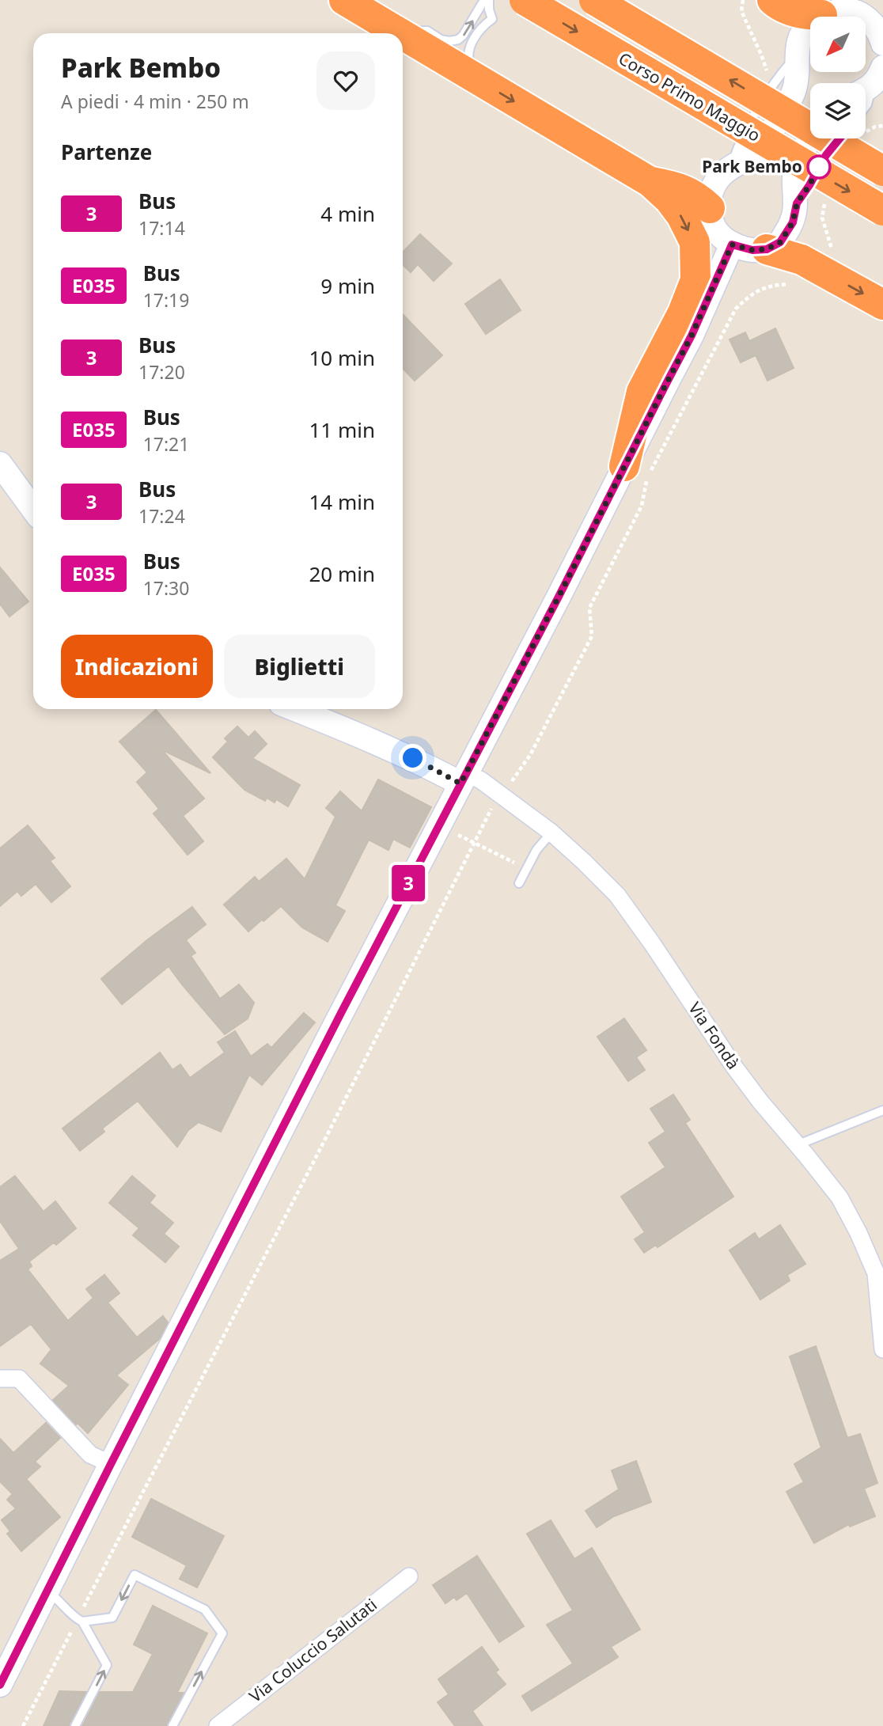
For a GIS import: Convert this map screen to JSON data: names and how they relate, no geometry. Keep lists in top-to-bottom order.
{
  "streets": {
    "highway": ["Corso Primo Maggio"],
    "street": ["Via Fondà", "Via Coluccio Salutati"]
  },
  "places": ["Park Bembo"],
  "lines": ["bus line 3"],
  "north": "bottom left",
  "page": {
    "on_map": "3",
    "heading": [
      ["Park Bembo", "A piedi · 4 min · 250 m"],
      "Partenze"
    ],
    "list": [
      {
        "mark": "3",
        "name": "Bus",
        "note": "17:14",
        "value": "4 min"
      },
      {
        "mark": "E035",
        "name": "Bus",
        "note": "17:19",
        "value": "9 min"
      },
      {
        "mark": "3",
        "name": "Bus",
        "note": "17:20",
        "value": "10 min"
      },
      {
        "mark": "E035",
        "name": "Bus",
        "note": "17:21",
        "value": "11 min"
      },
      {
        "mark": "3",
        "name": "Bus",
        "note": "17:24",
        "value": "14 min"
      },
      {
        "mark": "E035",
        "name": "Bus",
        "note": "17:30",
        "value": "20 min"
      }
    ],
    "buttons": ["Indicazioni", "Biglietti"]
  }
}
